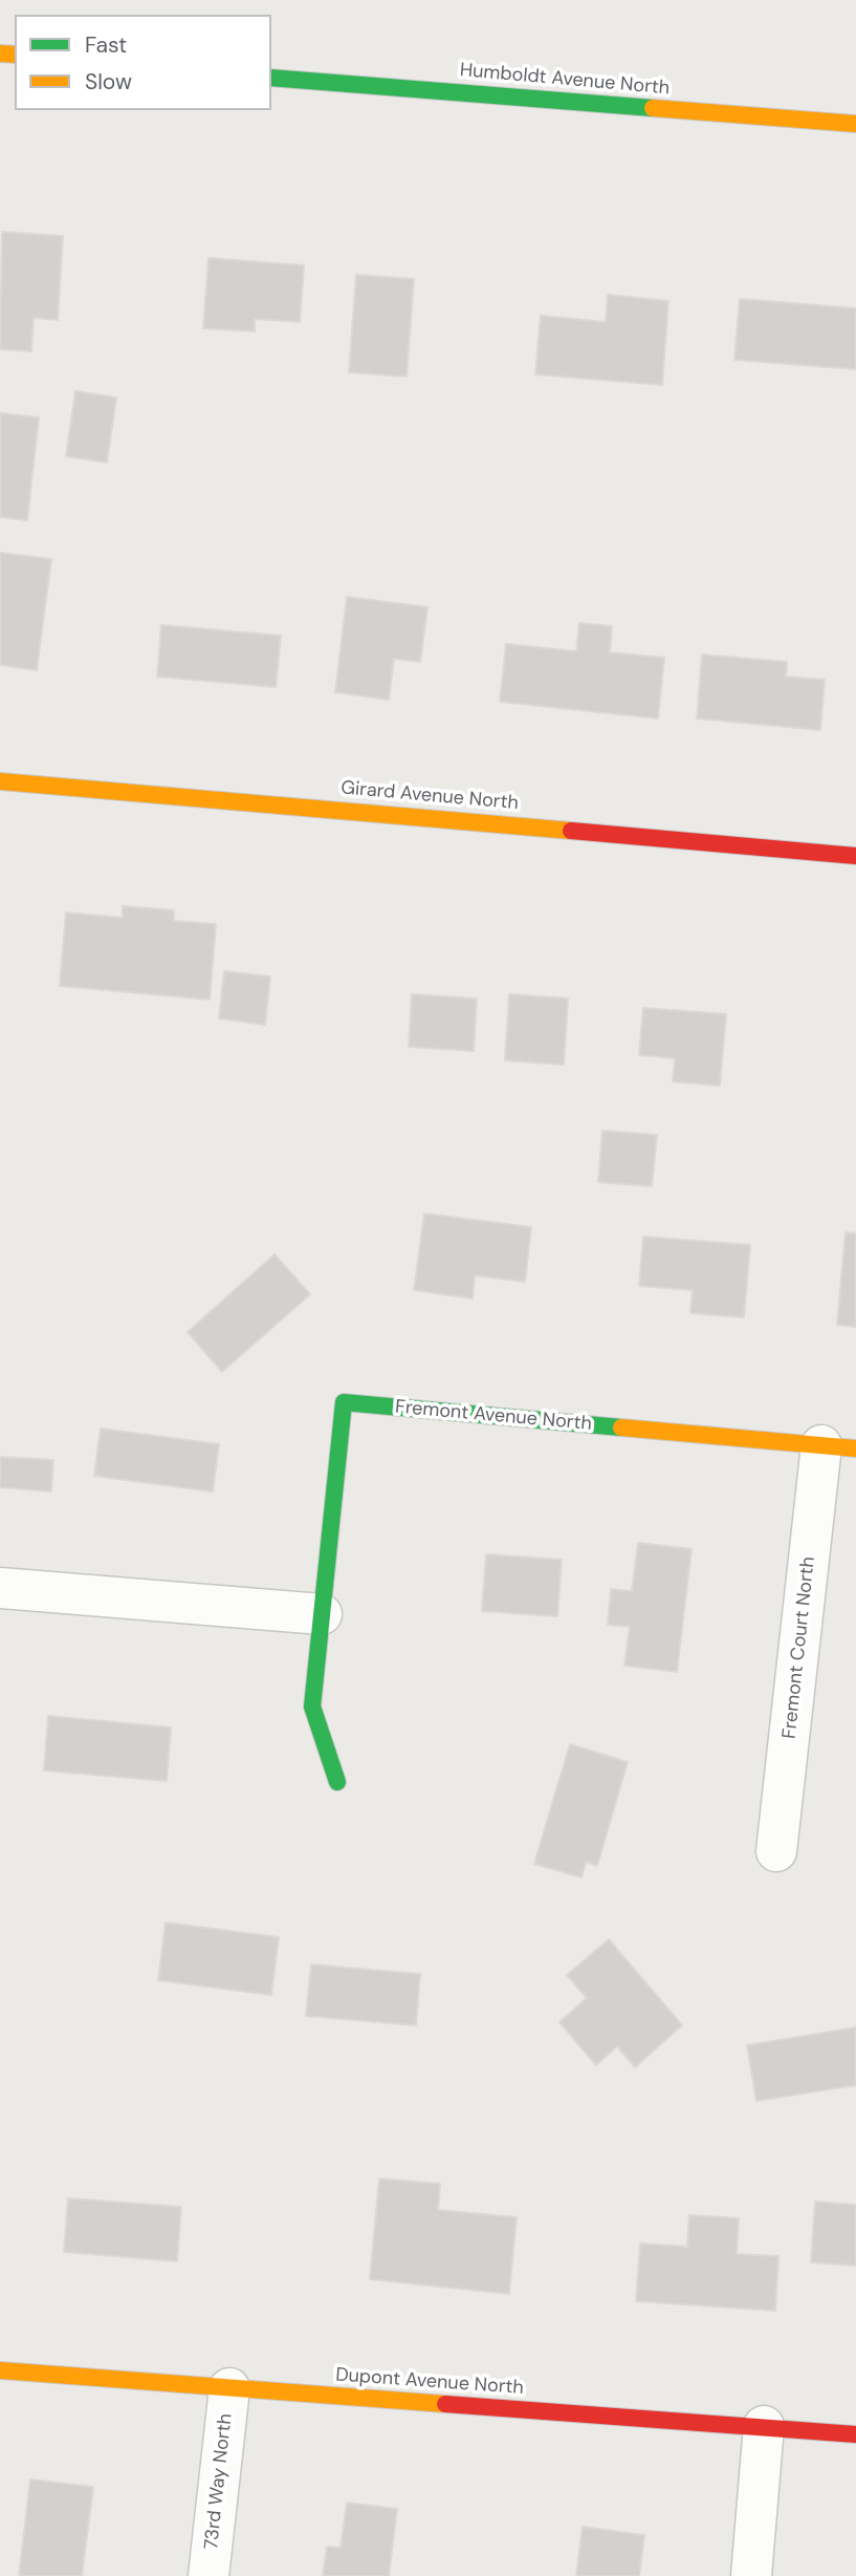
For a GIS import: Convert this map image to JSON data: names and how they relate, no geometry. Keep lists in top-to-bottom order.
{
  "streets": {
    "street": [
      "Humboldt Avenue North",
      "Girard Avenue North",
      "Fremont Avenue North",
      "Fremont Court North",
      "Dupont Avenue North",
      "73rd Way North"
    ]
  },
  "crossings": [
    ["Fremont Avenue North", "Fremont Court North"],
    ["Dupont Avenue North", "73rd Way North"]
  ],
  "legend": ["Fast", "Slow"]
}
